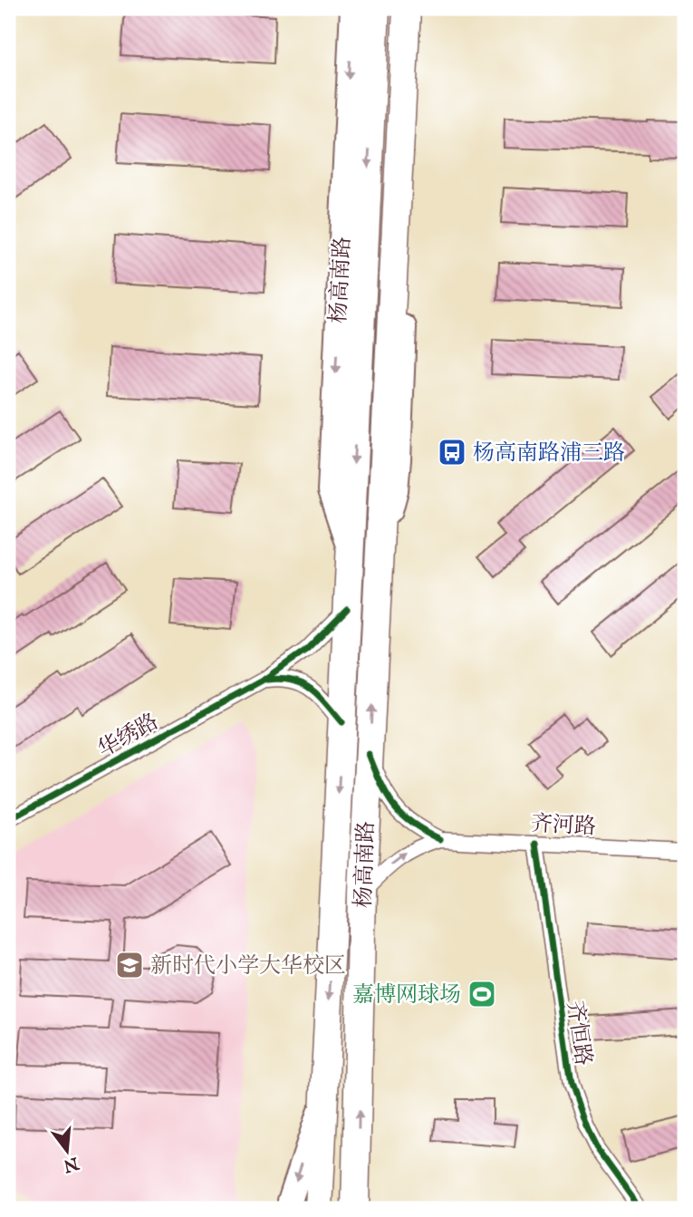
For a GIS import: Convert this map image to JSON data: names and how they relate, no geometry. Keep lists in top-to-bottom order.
{
  "streets": {
    "highway": ["杨高南路"],
    "street": ["华绣路", "齐河路", "齐恒路"]
  },
  "crossings": [
    ["杨高南路", "华绣路"],
    ["杨高南路", "齐河路"],
    ["齐河路", "齐恒路"]
  ],
  "places": {
    "bus stop": ["杨高南路浦三路"],
    "school or university": ["新时代小学大华校区"],
    "sports": ["嘉博网球场"]
  },
  "north": "bottom"
}
